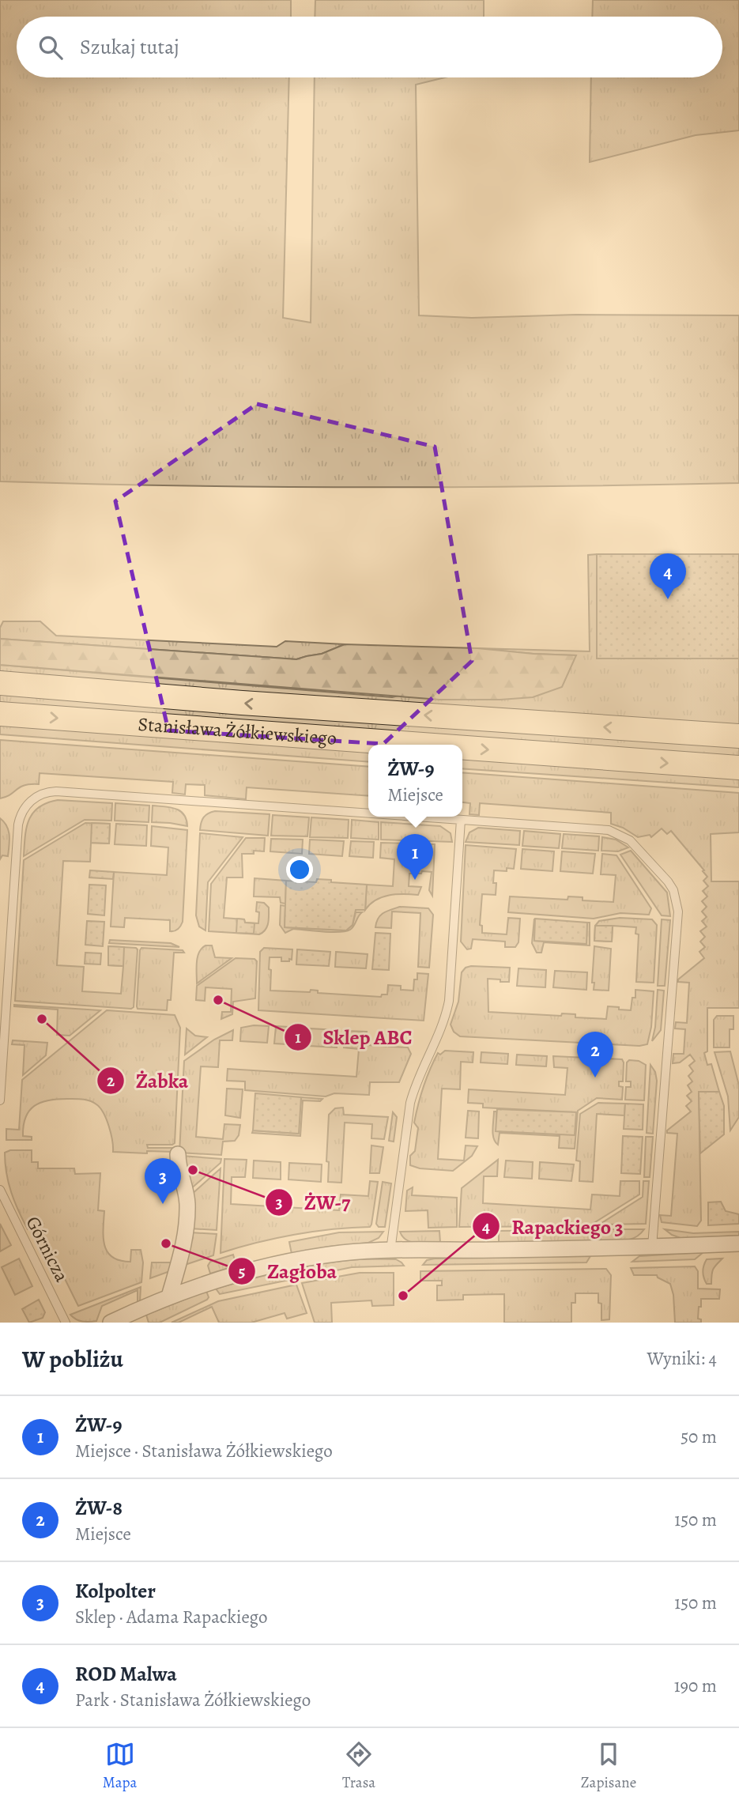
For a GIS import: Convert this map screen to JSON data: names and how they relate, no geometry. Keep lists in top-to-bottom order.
{
  "streets": {
    "main road": ["Stanisława Żółkiewskiego"],
    "lane": ["Górnicza"]
  },
  "places": [
    "Sklep ABC",
    "Żabka",
    "ŻW-7",
    "Zagłoba",
    "Rapackiego 3"
  ],
  "page": {
    "search": "Szukaj tutaj",
    "pins": [
      "4",
      "1",
      "2",
      "3"
    ],
    "popup": ["ŻW-9", "Miejsce"],
    "heading": ["W pobliżu", "Wyniki: 4"],
    "list": [
      {
        "mark": "1",
        "name": "ŻW-9",
        "note": "Miejsce · Stanisława Żółkiewskiego",
        "value": "50 m"
      },
      {
        "mark": "2",
        "name": "ŻW-8",
        "note": "Miejsce",
        "value": "150 m"
      },
      {
        "mark": "3",
        "name": "Kolpolter",
        "note": "Sklep · Adama Rapackiego",
        "value": "150 m"
      },
      {
        "mark": "4",
        "name": "ROD Malwa",
        "note": "Park · Stanisława Żółkiewskiego",
        "value": "190 m"
      }
    ],
    "nav": ["Mapa", "Trasa", "Zapisane"]
  }
}
